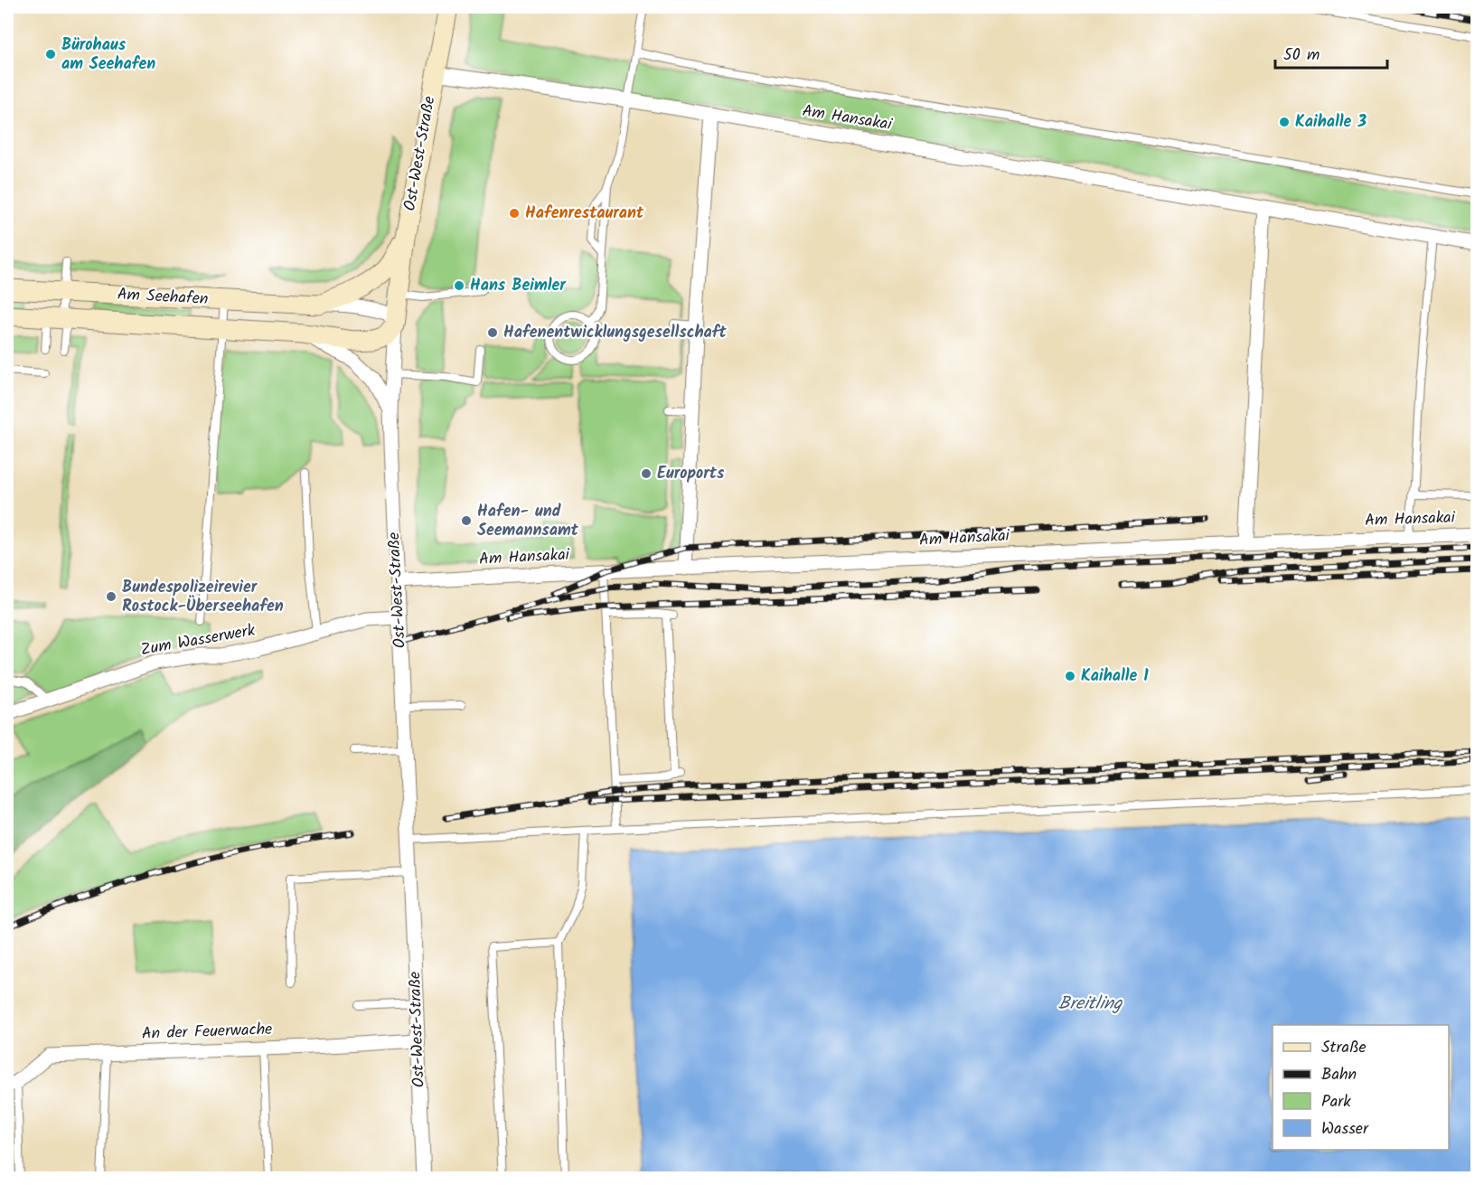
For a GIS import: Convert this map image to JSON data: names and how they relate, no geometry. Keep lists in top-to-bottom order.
{
  "streets": {
    "street": [
      "Am Hansakai",
      "Ost-West-Straße",
      "Am Seehafen",
      "Zum Wasserwerk",
      "An der Feuerwache"
    ]
  },
  "crossings": [
    ["Am Hansakai", "Ost-West-Straße"],
    ["Ost-West-Straße", "Am Seehafen"],
    ["Ost-West-Straße", "Zum Wasserwerk"],
    ["Ost-West-Straße", "An der Feuerwache"]
  ],
  "water": ["Breitling"],
  "places": [
    "Bürohaus am Seehafen",
    "Kaihalle 3",
    "Hafenrestaurant",
    "Hans Beimler",
    "Hafenentwicklungsgesellschaft",
    "Euroports",
    "Hafen- und Seemannsamt",
    "Bundespolizeirevier Rostock-Überseehafen",
    "Kaihalle 1"
  ],
  "legend": [
    "Straße",
    "Bahn",
    "Park",
    "Wasser"
  ],
  "scale_bar": "50 m"
}
